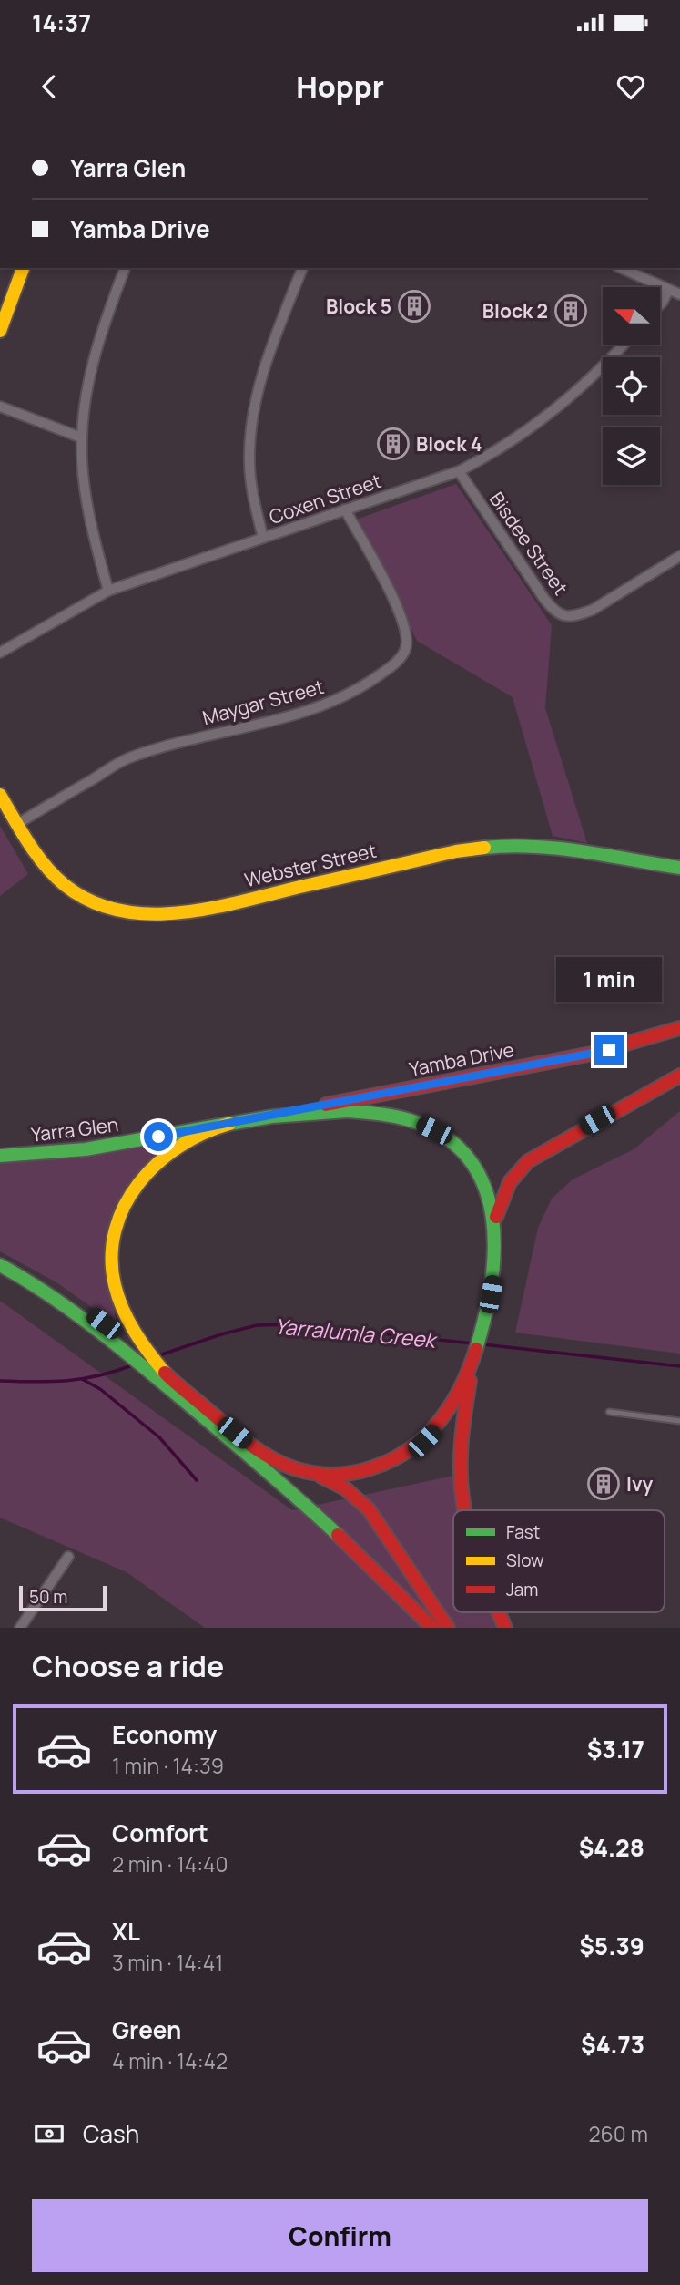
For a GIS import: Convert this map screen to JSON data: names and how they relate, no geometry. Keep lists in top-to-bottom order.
{
  "streets": {
    "main road": ["Webster Street", "Yamba Drive", "Yarra Glen"],
    "street": ["Coxen Street", "Bisdee Street", "Maygar Street"]
  },
  "crossings": [
    ["Coxen Street", "Bisdee Street"],
    ["Coxen Street", "Maygar Street"],
    ["Maygar Street", "Webster Street"]
  ],
  "water": ["Yarralumla Creek"],
  "places": {
    "building": [
      "Block 5",
      "Block 2",
      "Block 4",
      "Ivy"
    ]
  },
  "legend": ["Fast", "Slow", "Jam"],
  "scale_bar": "50 m",
  "north": "left",
  "page": {
    "status": "14:37",
    "header": "Hoppr",
    "banner": ["Yarra Glen", "Yamba Drive"],
    "bubble": "1 min",
    "scale": "50 m",
    "heading": "Choose a ride",
    "list": [
      {
        "name": "Economy",
        "note": "1 min · 14:39",
        "value": "$3.17"
      },
      {
        "name": "Comfort",
        "note": "2 min · 14:40",
        "value": "$4.28"
      },
      {
        "name": "XL",
        "note": "3 min · 14:41",
        "value": "$5.39"
      },
      {
        "name": "Green",
        "note": "4 min · 14:42",
        "value": "$4.73"
      }
    ],
    "pay": ["Cash", "260 m"],
    "buttons": "Confirm"
  }
}
